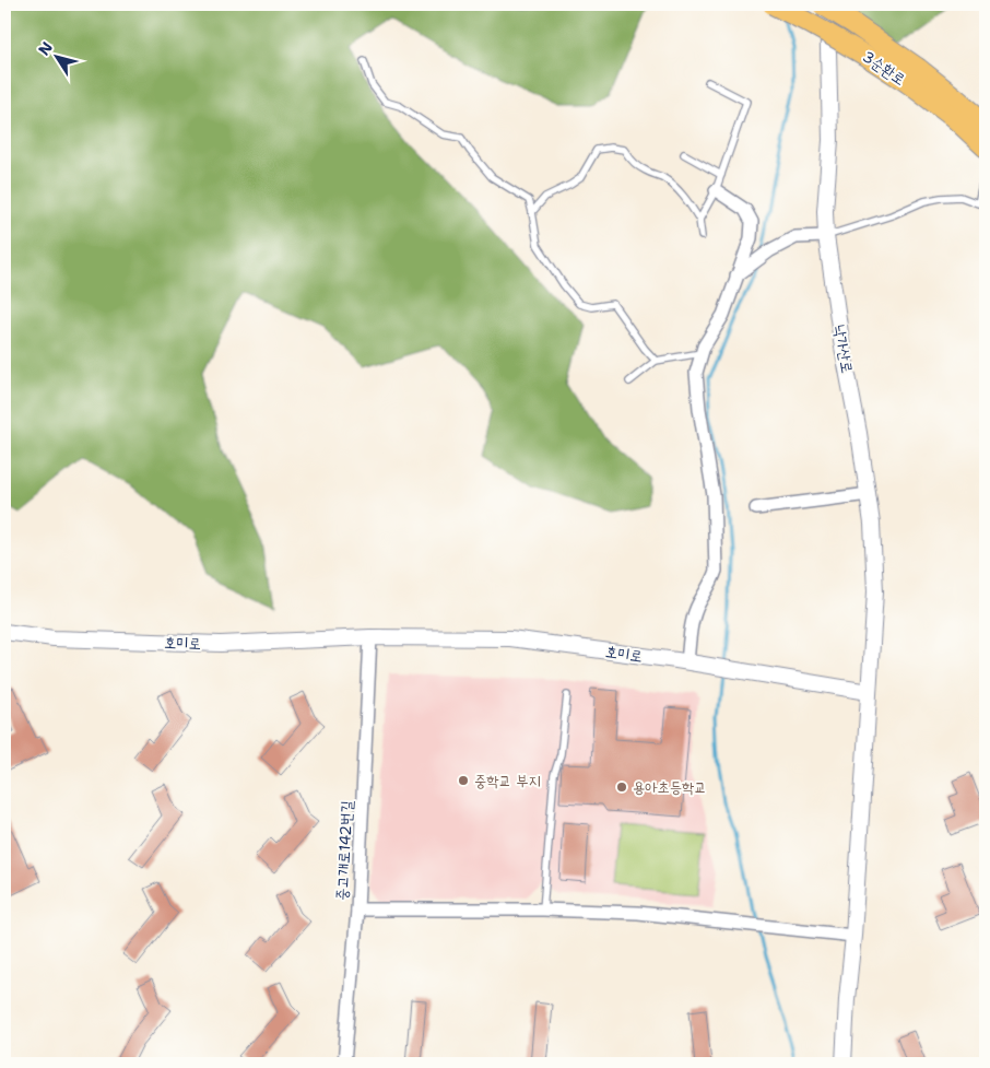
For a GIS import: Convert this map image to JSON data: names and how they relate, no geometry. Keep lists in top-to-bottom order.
{
  "streets": {
    "highway": ["3순환로"],
    "street": ["낙가산로", "호미로", "중고개로142번길"]
  },
  "crossings": [
    ["낙가산로", "호미로"],
    ["호미로", "중고개로142번길"]
  ],
  "places": ["중학교 부지", "용아초등학교"],
  "north": "top left"
}
